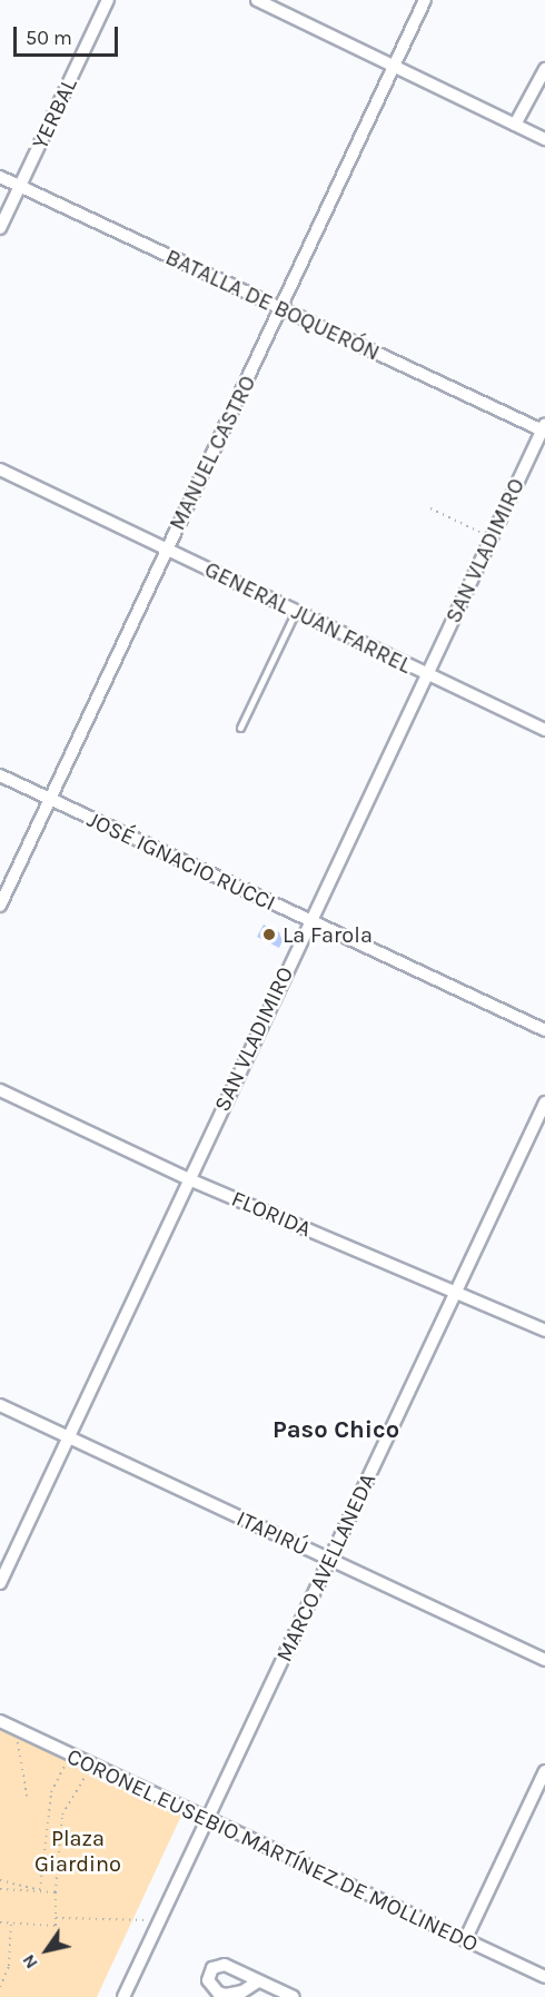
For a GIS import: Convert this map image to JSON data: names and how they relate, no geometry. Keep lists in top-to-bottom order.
{
  "streets": {
    "street": [
      "YERBAL",
      "BATALLA DE BOQUERÓN",
      "MANUEL CASTRO",
      "SAN VLADIMIRO",
      "GENERAL JUAN FARREL",
      "JOSÉ IGNACIO RUCCI",
      "FLORIDA",
      "ITAPIRÚ",
      "MARCO AVELLANEDA",
      "CORONEL EUSEBIO MARTÍNEZ DE MOLLINEDO"
    ]
  },
  "crossings": [
    ["YERBAL", "BATALLA DE BOQUERÓN"],
    ["BATALLA DE BOQUERÓN", "MANUEL CASTRO"],
    ["BATALLA DE BOQUERÓN", "SAN VLADIMIRO"],
    ["MANUEL CASTRO", "GENERAL JUAN FARREL"],
    ["MANUEL CASTRO", "JOSÉ IGNACIO RUCCI"],
    ["SAN VLADIMIRO", "GENERAL JUAN FARREL"],
    ["SAN VLADIMIRO", "JOSÉ IGNACIO RUCCI"],
    ["SAN VLADIMIRO", "FLORIDA"],
    ["SAN VLADIMIRO", "ITAPIRÚ"],
    ["FLORIDA", "MARCO AVELLANEDA"],
    ["ITAPIRÚ", "MARCO AVELLANEDA"],
    ["MARCO AVELLANEDA", "CORONEL EUSEBIO MARTÍNEZ DE MOLLINEDO"]
  ],
  "districts": ["Paso Chico"],
  "parks": ["Plaza Giardino"],
  "places": ["La Farola"],
  "scale_bar": "50 m",
  "north": "bottom left"
}
